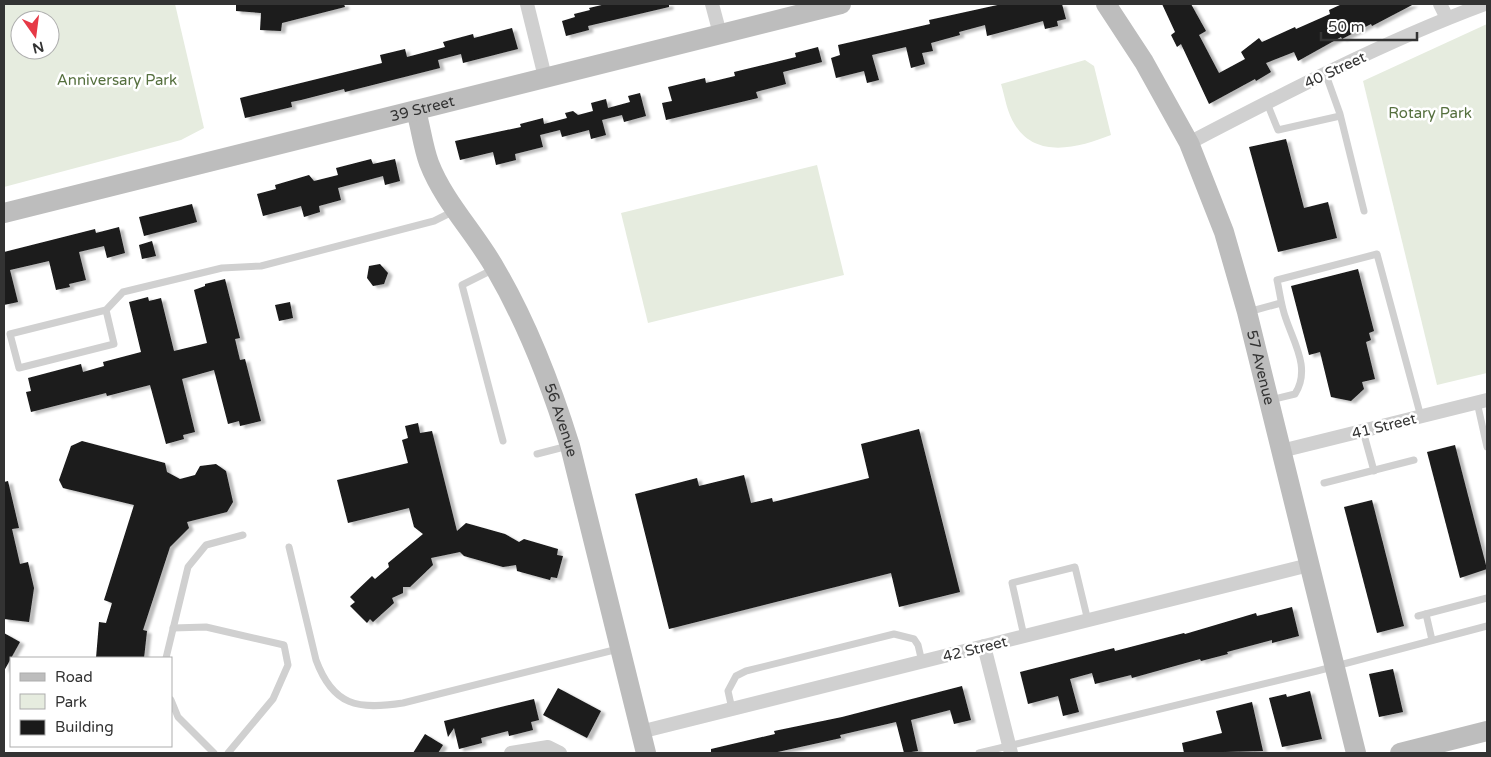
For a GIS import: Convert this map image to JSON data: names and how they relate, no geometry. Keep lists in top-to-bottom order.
{
  "streets": {
    "street": [
      "40 Street",
      "39 Street",
      "57 Avenue",
      "56 Avenue",
      "41 Street",
      "42 Street"
    ]
  },
  "crossings": [
    ["40 Street", "57 Avenue"],
    ["39 Street", "56 Avenue"],
    ["57 Avenue", "41 Street"],
    ["57 Avenue", "42 Street"],
    ["56 Avenue", "42 Street"]
  ],
  "parks": ["Anniversary Park", "Rotary Park"],
  "legend": ["Road", "Park", "Building"],
  "scale_bar": "50 m",
  "north": "bottom"
}
